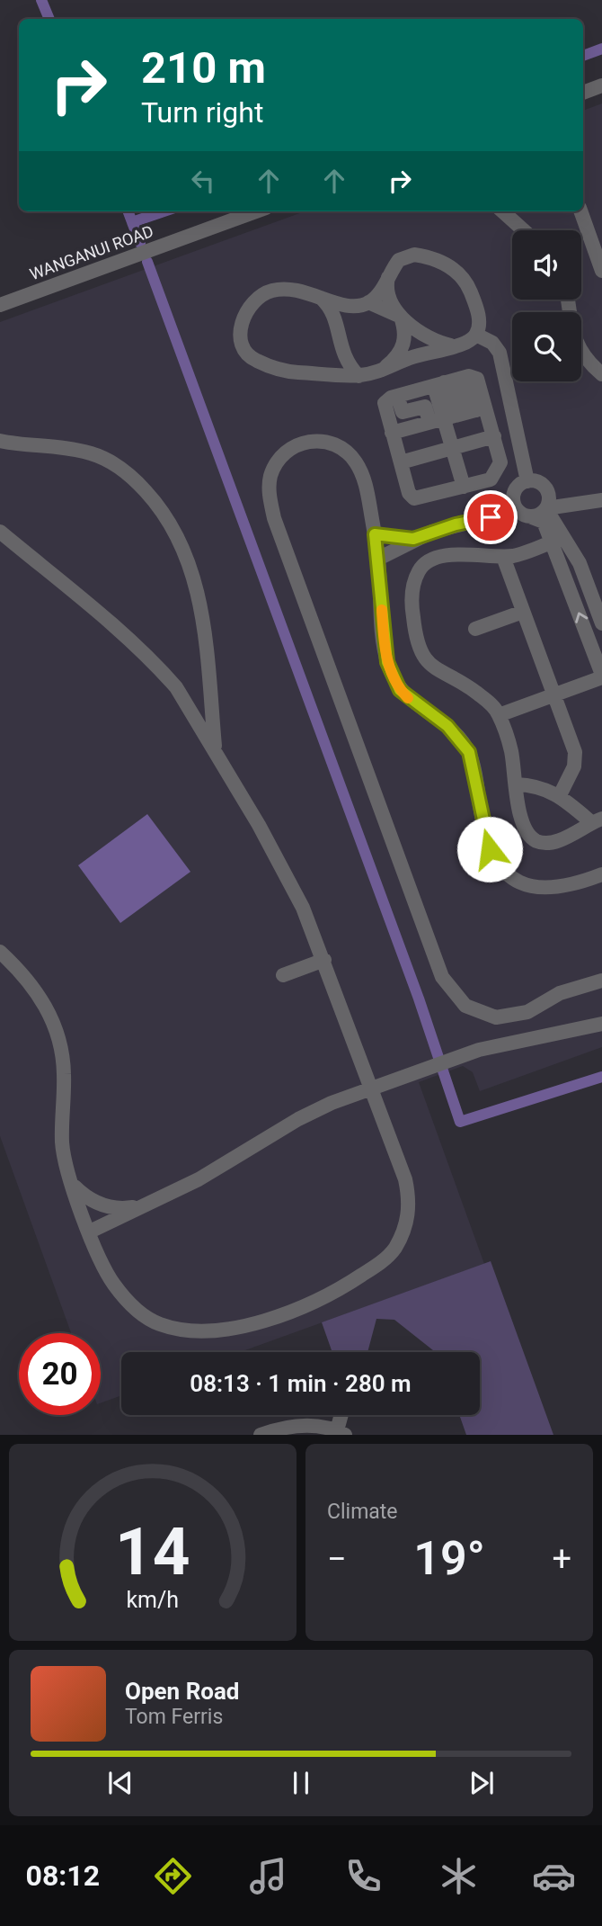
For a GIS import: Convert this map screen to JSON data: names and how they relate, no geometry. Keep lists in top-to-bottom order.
{
  "streets": {
    "street": ["WANGANUI ROAD"]
  },
  "page": {
    "turn": ["210 m", "Turn right"],
    "limit": "20",
    "trip": "08:13 · 1 min · 280 m",
    "tile": "Climate",
    "heat": ["−", "19°", "+"],
    "song": ["Open Road", "Tom Ferris"],
    "tabs": "08:12",
    "gauge": ["14", "km/h"]
  }
}
